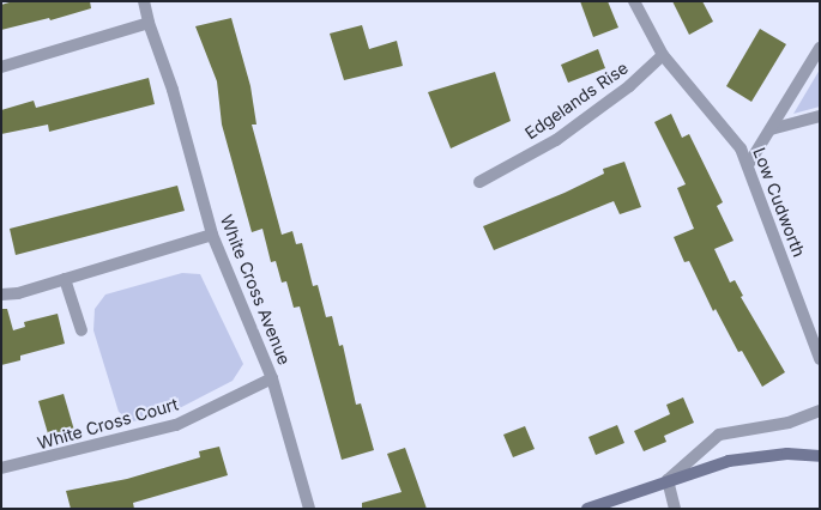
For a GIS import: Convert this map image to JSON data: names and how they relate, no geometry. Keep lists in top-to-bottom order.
{
  "streets": {
    "street": [
      "Edgelands Rise",
      "Low Cudworth",
      "White Cross Avenue",
      "White Cross Court"
    ]
  },
  "crossings": [
    ["Edgelands Rise", "Low Cudworth"],
    ["White Cross Avenue", "White Cross Court"]
  ]
}
